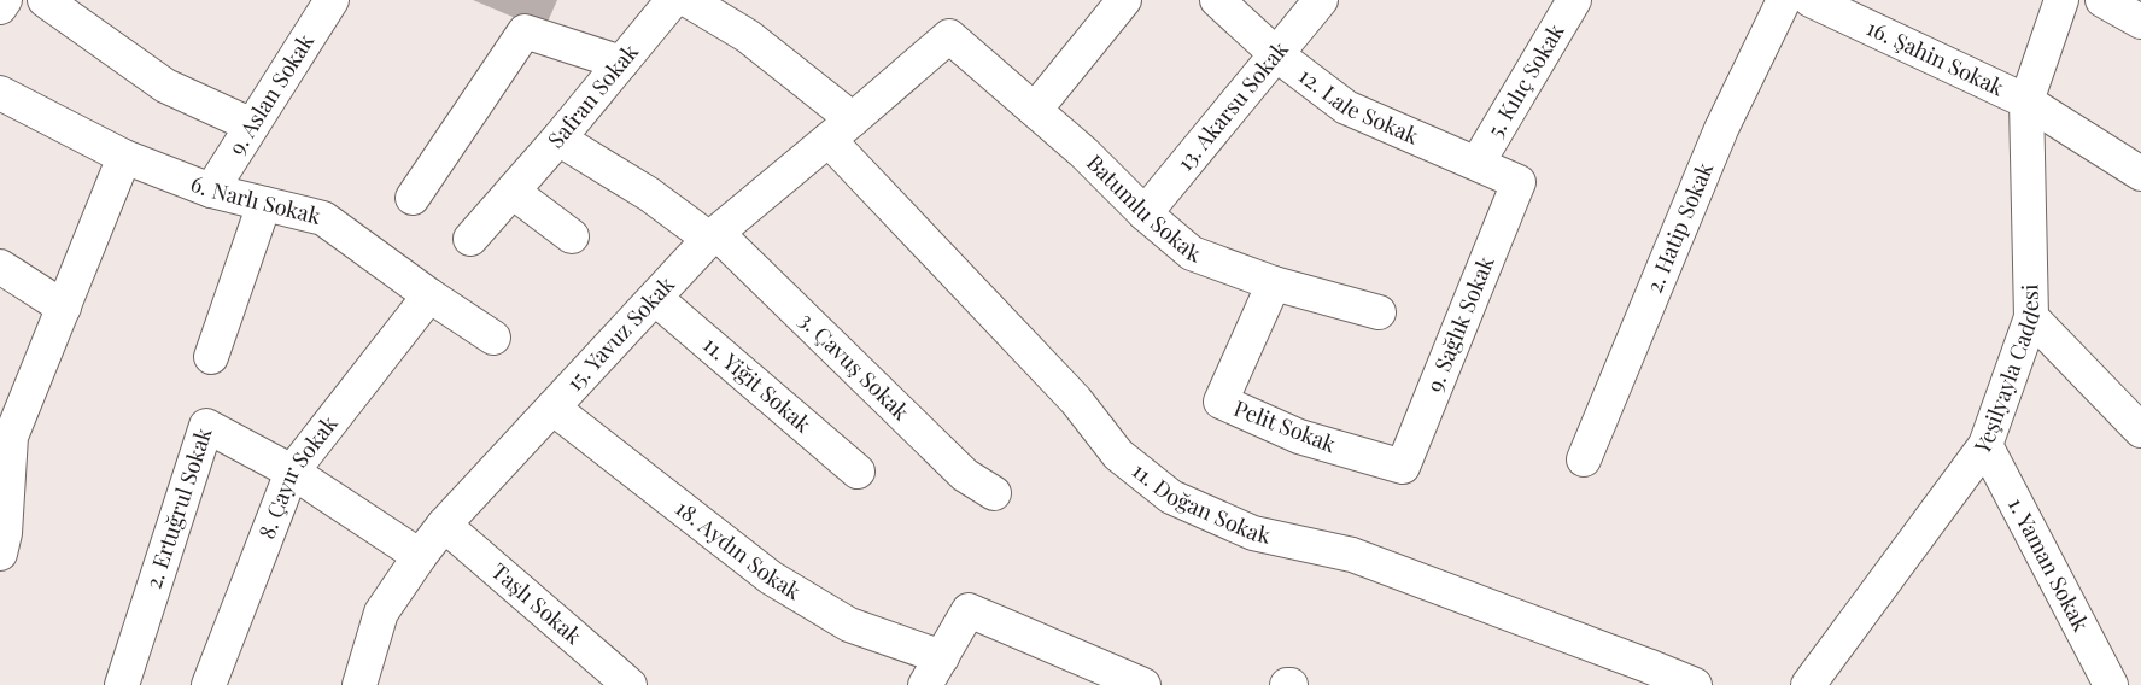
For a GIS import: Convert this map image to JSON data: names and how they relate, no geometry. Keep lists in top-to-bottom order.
{
  "streets": {
    "street": [
      "16. Şahin Sokak",
      "5. Kılıç Sokak",
      "9. Aslan Sokak",
      "Safran Sokak",
      "12. Lale Sokak",
      "13. Akarsu Sokak",
      "6. Narlı Sokak",
      "Batumlu Sokak",
      "2. Hatip Sokak",
      "9. Sağlık Sokak",
      "15. Yavuz Sokak",
      "3. Çavuş Sokak",
      "Yeşilyayla Caddesi",
      "11. Yiğit Sokak",
      "Pelit Sokak",
      "8. Çayır Sokak",
      "11. Doğan Sokak",
      "2. Ertuğrul Sokak",
      "18. Aydın Sokak",
      "1. Yaman Sokak",
      "Taşlı Sokak"
    ]
  },
  "crossings": [
    ["16. Şahin Sokak", "Yeşilyayla Caddesi"],
    ["5. Kılıç Sokak", "12. Lale Sokak"],
    ["9. Aslan Sokak", "6. Narlı Sokak"],
    ["Safran Sokak", "3. Çavuş Sokak"],
    ["12. Lale Sokak", "13. Akarsu Sokak"],
    ["12. Lale Sokak", "9. Sağlık Sokak"],
    ["13. Akarsu Sokak", "Batumlu Sokak"],
    ["6. Narlı Sokak", "8. Çayır Sokak"],
    ["Batumlu Sokak", "15. Yavuz Sokak"],
    ["Batumlu Sokak", "Pelit Sokak"],
    ["9. Sağlık Sokak", "Pelit Sokak"],
    ["15. Yavuz Sokak", "3. Çavuş Sokak"],
    ["15. Yavuz Sokak", "11. Yiğit Sokak"],
    ["15. Yavuz Sokak", "11. Doğan Sokak"],
    ["15. Yavuz Sokak", "18. Aydın Sokak"],
    ["15. Yavuz Sokak", "Taşlı Sokak"],
    ["Yeşilyayla Caddesi", "1. Yaman Sokak"],
    ["8. Çayır Sokak", "2. Ertuğrul Sokak"]
  ]
}
